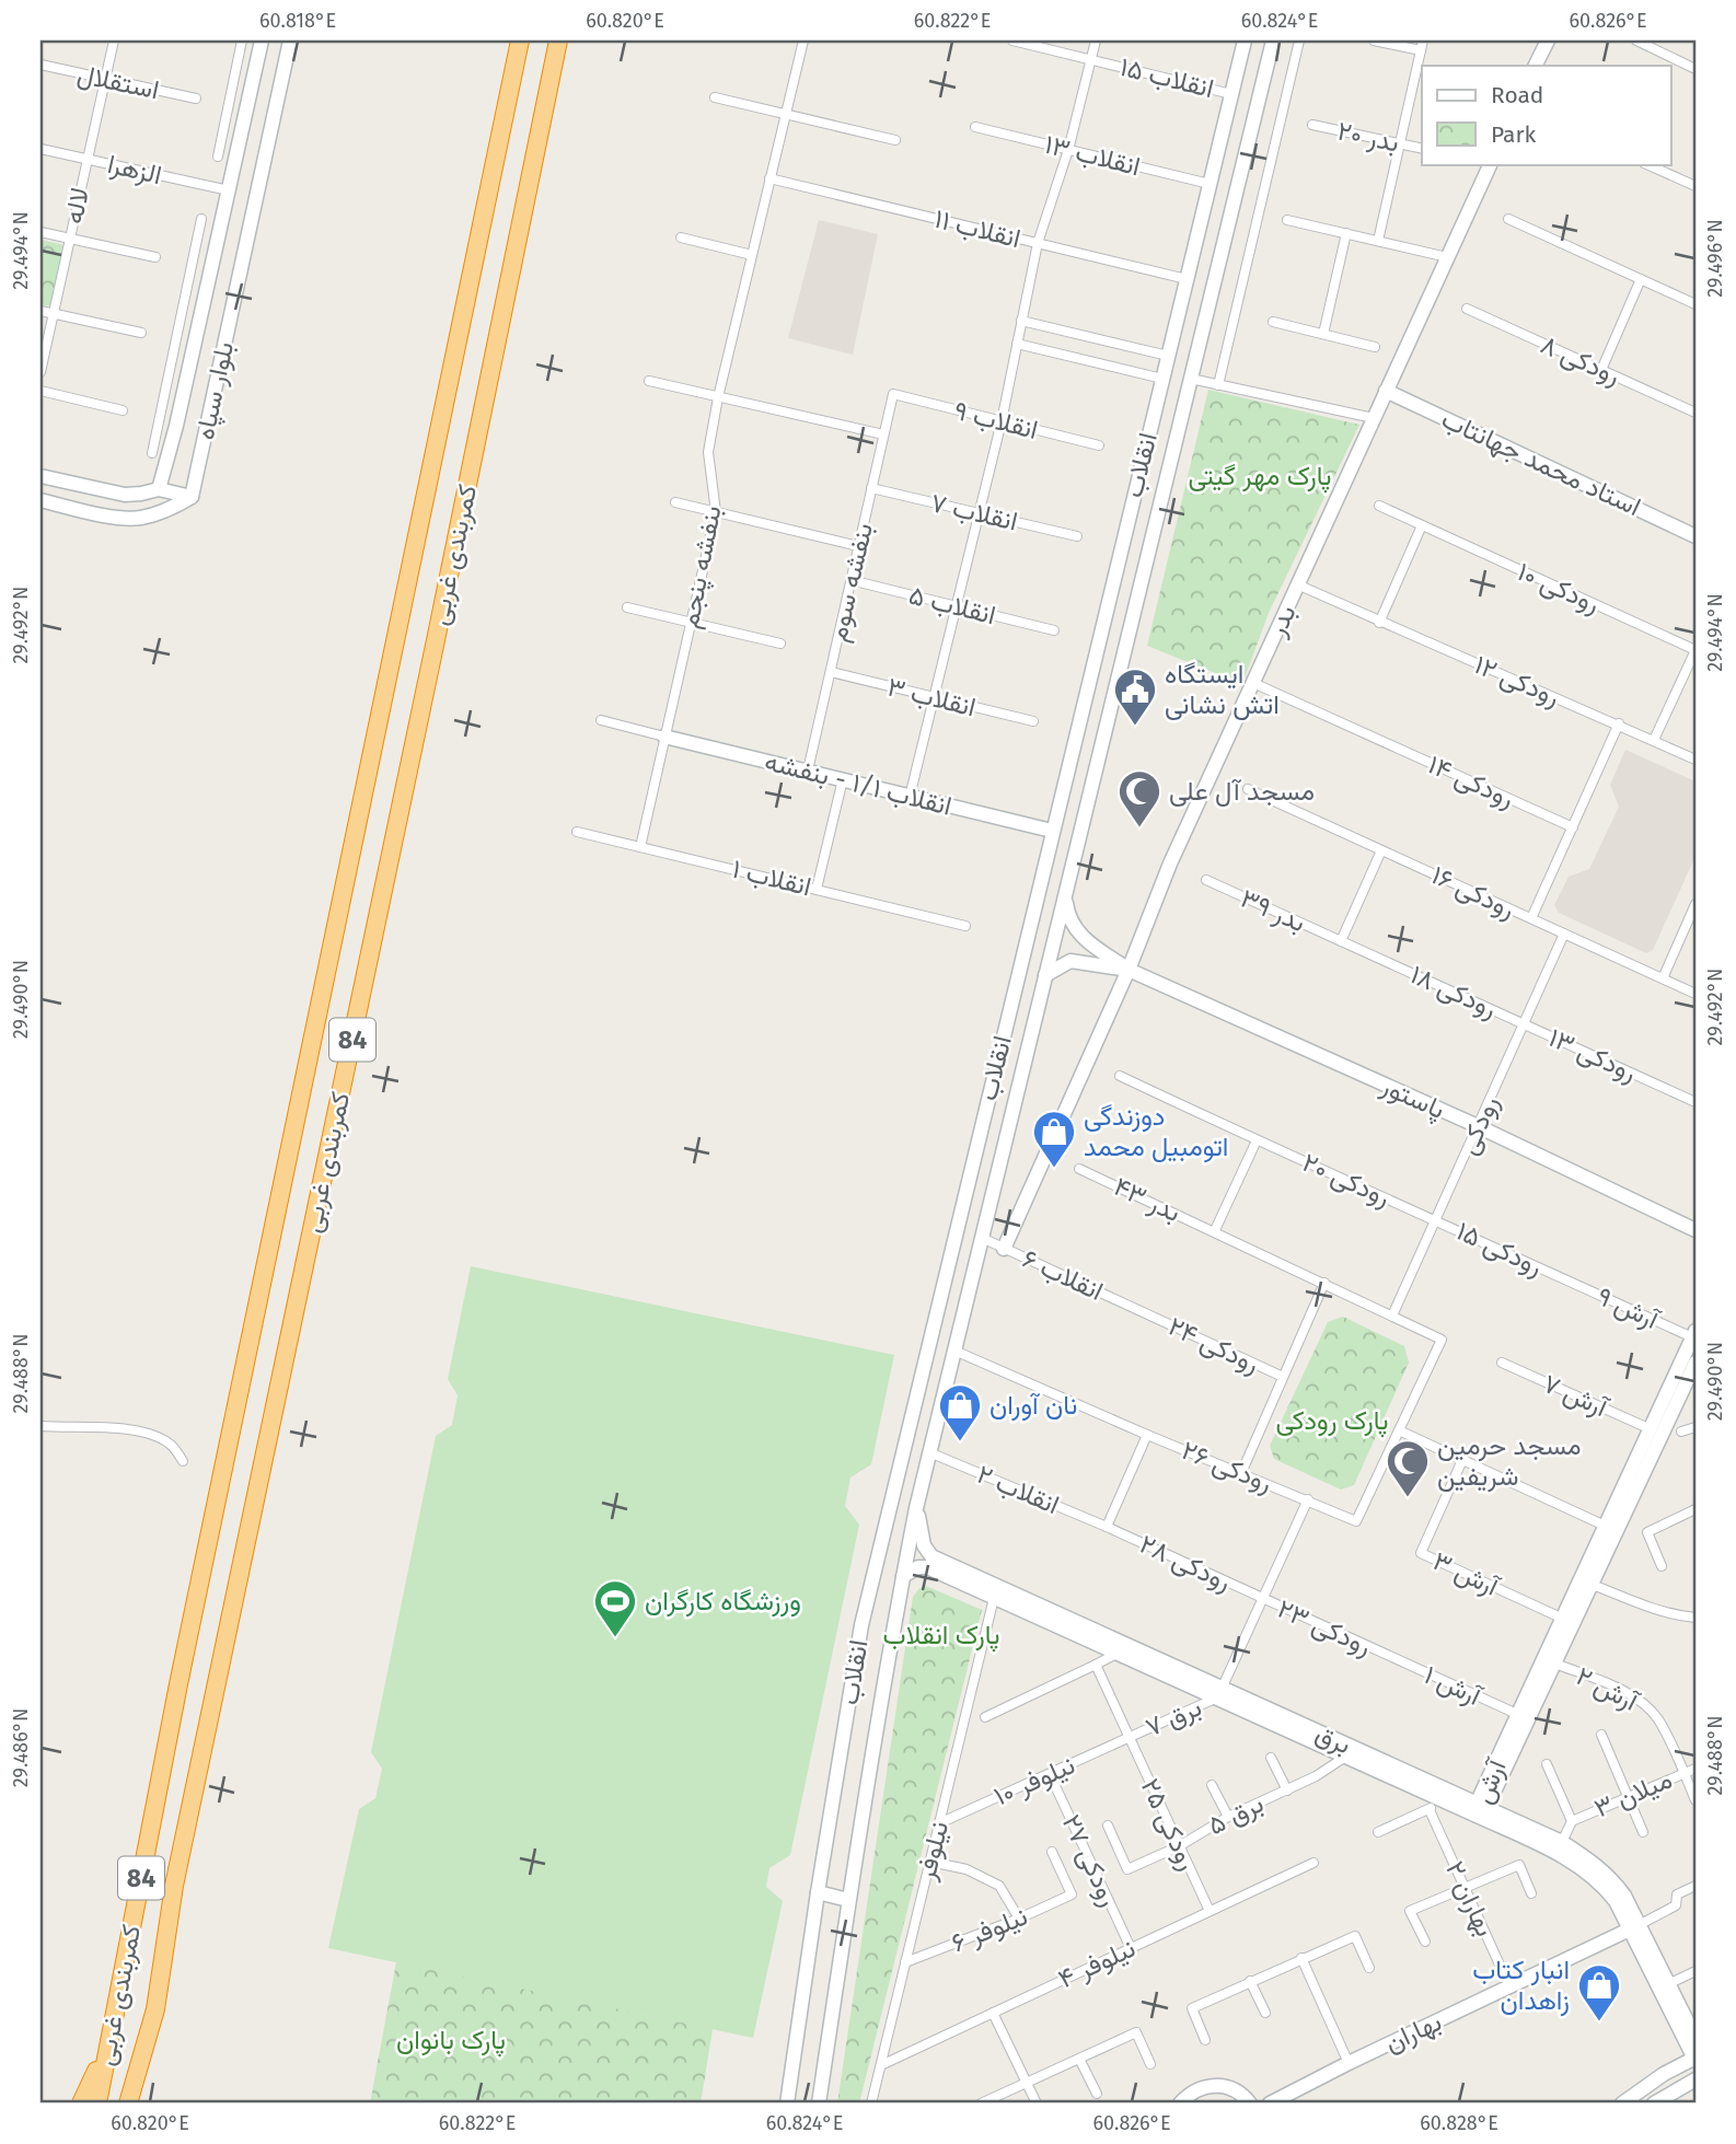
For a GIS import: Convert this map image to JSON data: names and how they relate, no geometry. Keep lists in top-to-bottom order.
{
  "streets": {
    "highway": ["کمربندی غربی", "84"],
    "street": [
      "انقلاب ۱۵",
      "استقلال",
      "بدر ۲۰",
      "انقلاب ۱۳",
      "الزهرا",
      "لاله",
      "انقلاب ۱۱",
      "رودکی ۸",
      "بلوار سپاه",
      "انقلاب ۹",
      "استاد محمد جهانتاب",
      "انقلاب",
      "انقلاب ۷",
      "بنفشه پنجم",
      "بنفشه سوم",
      "رودکی ۱۰",
      "انقلاب ۵",
      "بدر",
      "رودکی ۱۲",
      "انقلاب ۳",
      "رودکی ۱۴",
      "انقلاب ۱/۱ - بنفشه",
      "انقلاب ۱",
      "رودکی ۱۶",
      "بدر ۳۹",
      "رودکی ۱۸",
      "رودکی ۱۳",
      "پاستور",
      "رودکی",
      "رودکی ۲۰",
      "بدر ۴۳",
      "رودکی ۱۵",
      "انقلاب ۶",
      "آرش ۹",
      "رودکی ۲۴",
      "آرش ۷",
      "رودکی ۲۶",
      "انقلاب ۲",
      "رودکی ۲۸",
      "آرش ۳",
      "رودکی ۲۳",
      "آرش ۱",
      "آرش ۲",
      "برق ۷",
      "برق",
      "نیلوفر ۱۰",
      "آرش",
      "میلان ۳",
      "برق ۵",
      "رودکی ۲۵",
      "نیلوفر",
      "رودکی ۲۷",
      "بهاران ۲",
      "نیلوفر ۶",
      "نیلوفر ۴",
      "بهاران"
    ]
  },
  "crossings": [
    ["انقلاب ۱۵", "انقلاب"],
    ["استقلال", "لاله"],
    ["انقلاب ۱۳", "انقلاب"],
    ["الزهرا", "لاله"],
    ["الزهرا", "بلوار سپاه"],
    ["انقلاب ۱۱", "انقلاب"],
    ["انقلاب ۱۱", "بنفشه پنجم"],
    ["انقلاب ۹", "بنفشه سوم"],
    ["استاد محمد جهانتاب", "بدر"],
    ["انقلاب", "انقلاب ۱/۱ - بنفشه"],
    ["انقلاب", "انقلاب ۶"],
    ["انقلاب", "رودکی ۲۶"],
    ["انقلاب", "انقلاب ۲"],
    ["انقلاب", "برق"],
    ["انقلاب ۷", "بنفشه سوم"],
    ["بنفشه پنجم", "انقلاب ۱/۱ - بنفشه"],
    ["بنفشه پنجم", "انقلاب ۱"],
    ["بنفشه سوم", "انقلاب ۵"],
    ["بنفشه سوم", "انقلاب ۳"],
    ["بنفشه سوم", "انقلاب ۱/۱ - بنفشه"],
    ["بدر", "رودکی ۱۲"],
    ["بدر", "رودکی ۱۴"],
    ["بدر", "پاستور"],
    ["بدر", "انقلاب ۶"],
    ["رودکی ۱۶", "رودکی"],
    ["بدر ۳۹", "رودکی ۱۸"],
    ["رودکی ۱۸", "رودکی ۱۳"],
    ["رودکی ۱۸", "رودکی"],
    ["رودکی ۱۳", "رودکی"],
    ["پاستور", "رودکی"],
    ["رودکی", "رودکی ۲۰"],
    ["رودکی", "بدر ۴۳"],
    ["رودکی", "رودکی ۱۵"],
    ["رودکی ۲۰", "رودکی ۱۵"],
    ["بدر ۴۳", "رودکی ۲۶"],
    ["رودکی ۱۵", "آرش ۹"],
    ["انقلاب ۶", "رودکی ۲۴"],
    ["آرش ۹", "آرش"],
    ["آرش ۷", "آرش"],
    ["انقلاب ۲", "رودکی ۲۸"],
    ["رودکی ۲۸", "رودکی ۲۳"],
    ["آرش ۳", "آرش"],
    ["رودکی ۲۳", "آرش ۱"],
    ["آرش ۱", "آرش"],
    ["آرش ۲", "آرش"],
    ["آرش ۲", "میلان ۳"],
    ["برق ۷", "برق"],
    ["برق ۷", "نیلوفر ۱۰"],
    ["برق ۷", "رودکی ۲۵"],
    ["برق", "آرش"],
    ["برق", "برق ۵"],
    ["برق", "نیلوفر"],
    ["برق", "بهاران ۲"],
    ["برق", "بهاران"],
    ["نیلوفر ۱۰", "رودکی ۲۵"],
    ["نیلوفر ۱۰", "نیلوفر"],
    ["نیلوفر ۱۰", "رودکی ۲۷"],
    ["برق ۵", "رودکی ۲۵"],
    ["رودکی ۲۵", "نیلوفر ۴"],
    ["نیلوفر", "نیلوفر ۶"],
    ["نیلوفر", "نیلوفر ۴"],
    ["رودکی ۲۷", "نیلوفر ۴"],
    ["بهاران ۲", "بهاران"]
  ],
  "parks": [
    "پارک مهر گیتی",
    "پارک رودکی",
    "پارک انقلاب",
    "پارک بانوان"
  ],
  "places": {
    "public building": ["ایستگاه اتش نشانی"],
    "mosque": ["مسجد آل علی", "مسجد حرمین شریفین"],
    "shop": ["دوزندگی اتومبیل محمد", "نان آوران", "انبار کتاب زاهدان"],
    "sports": ["ورزشگاه کارگران"]
  },
  "legend": ["Road", "Park"],
  "coordinates": [
    "60.818°E",
    "60.820°E",
    "60.822°E",
    "60.824°E",
    "60.826°E",
    "29.494°N",
    "29.496°N",
    "29.492°N",
    "29.490°N",
    "29.488°N",
    "29.486°N",
    "60.828°E"
  ]
}
